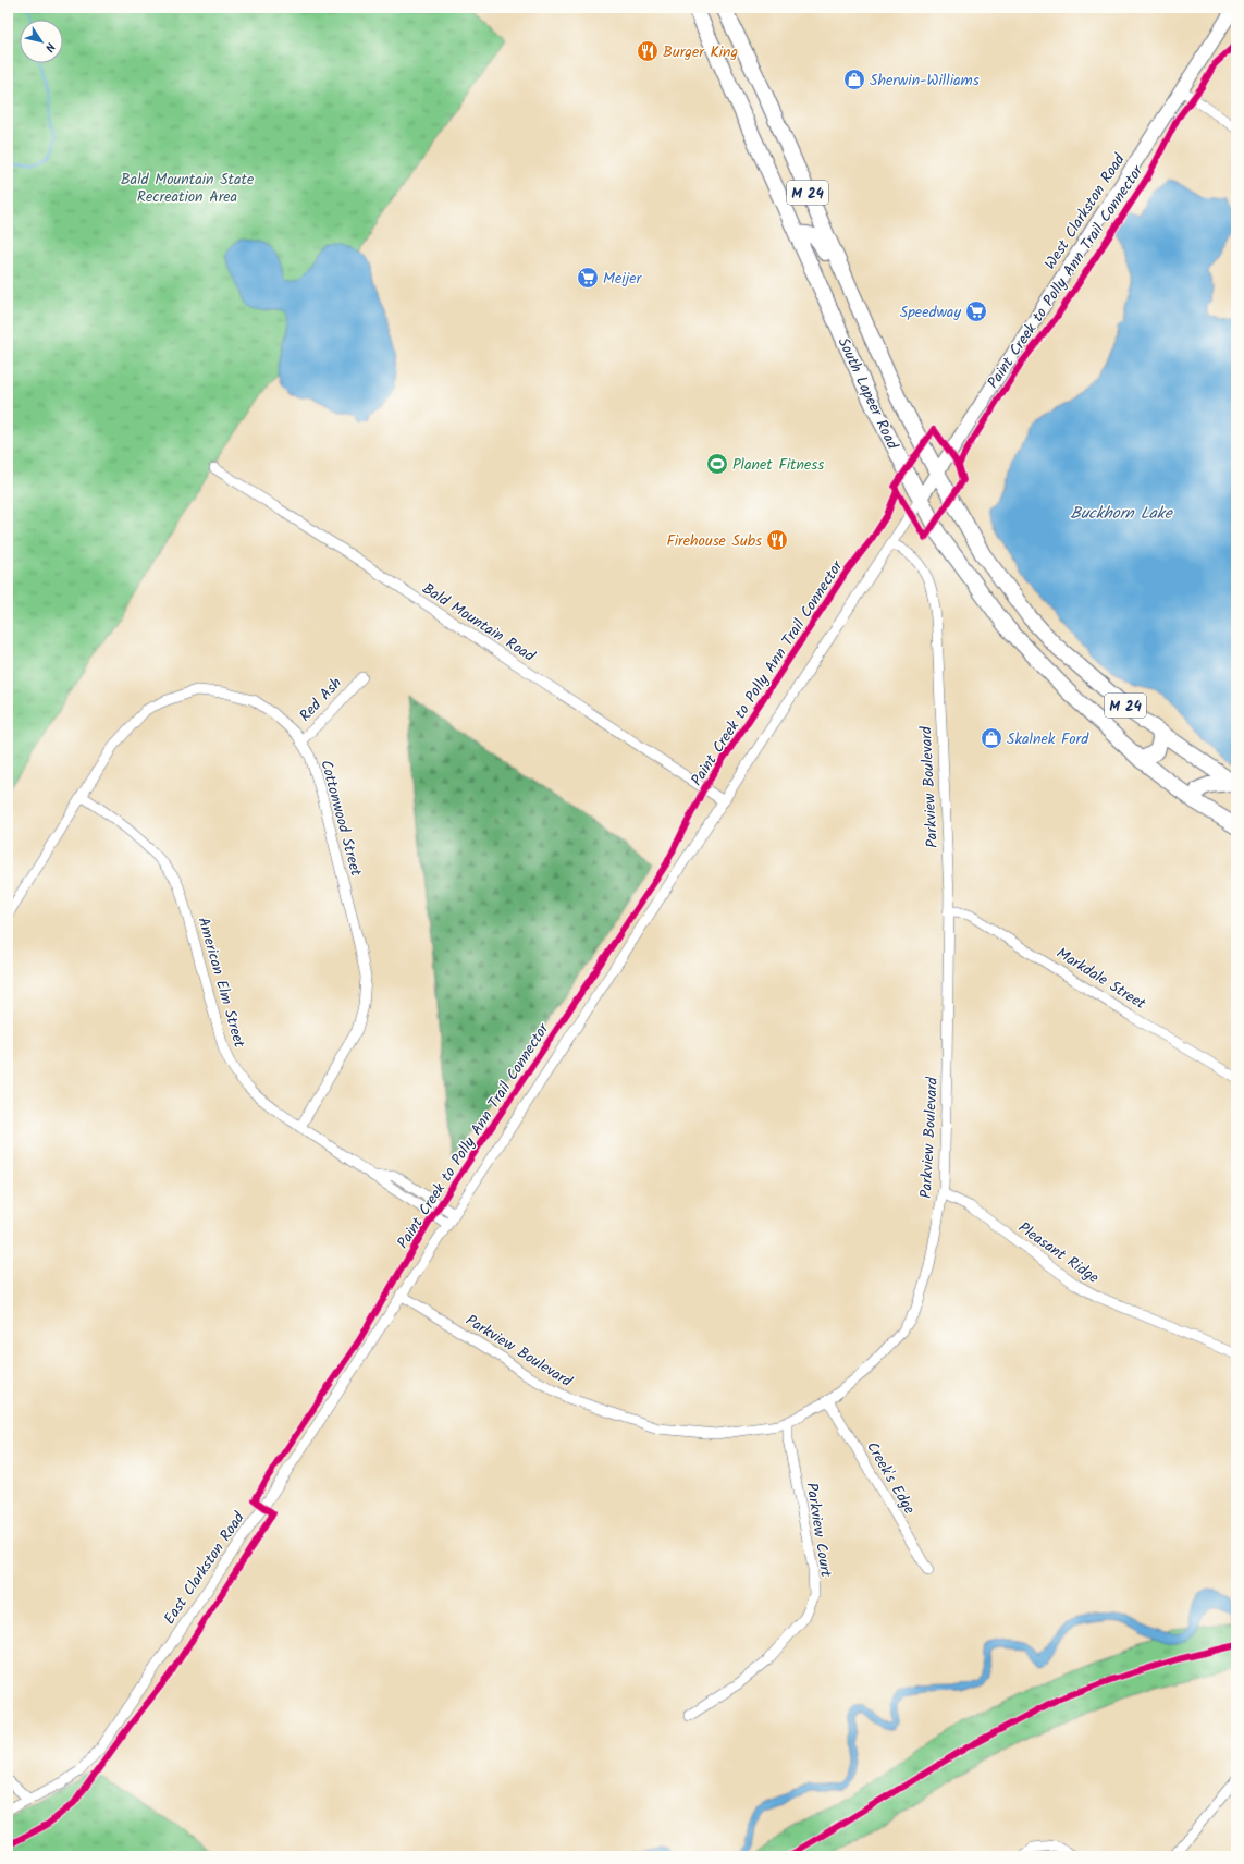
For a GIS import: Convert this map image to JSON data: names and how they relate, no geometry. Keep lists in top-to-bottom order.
{
  "streets": {
    "main road": ["M 24", "West Clarkston Road", "South Lapeer Road"],
    "street": [
      "Bald Mountain Road",
      "Red Ash",
      "Parkview Boulevard",
      "Cottonwood Street",
      "Markdale Street",
      "American Elm Street",
      "Pleasant Ridge",
      "Creek's Edge",
      "Parkview Court",
      "East Clarkston Road"
    ],
    "cycle path": ["Paint Creek to Polly Ann Trail Connector"]
  },
  "crossings": [
    ["West Clarkston Road", "South Lapeer Road"],
    ["West Clarkston Road", "East Clarkston Road"],
    ["South Lapeer Road", "East Clarkston Road"],
    ["Bald Mountain Road", "East Clarkston Road"],
    ["Red Ash", "Cottonwood Street"],
    ["Parkview Boulevard", "Markdale Street"],
    ["Parkview Boulevard", "Pleasant Ridge"],
    ["Parkview Boulevard", "Creek's Edge"],
    ["Parkview Boulevard", "Parkview Court"],
    ["Parkview Boulevard", "East Clarkston Road"],
    ["Cottonwood Street", "American Elm Street"],
    ["American Elm Street", "East Clarkston Road"]
  ],
  "water": ["Buckhorn Lake"],
  "parks": ["Bald Mountain State Recreation Area"],
  "places": {
    "restaurant": ["Burger King", "Firehouse Subs"],
    "shop": ["Sherwin-Williams", "Skalnek Ford"],
    "supermarket": ["Meijer", "Speedway"],
    "sports": ["Planet Fitness"]
  },
  "north": "bottom right"
}
